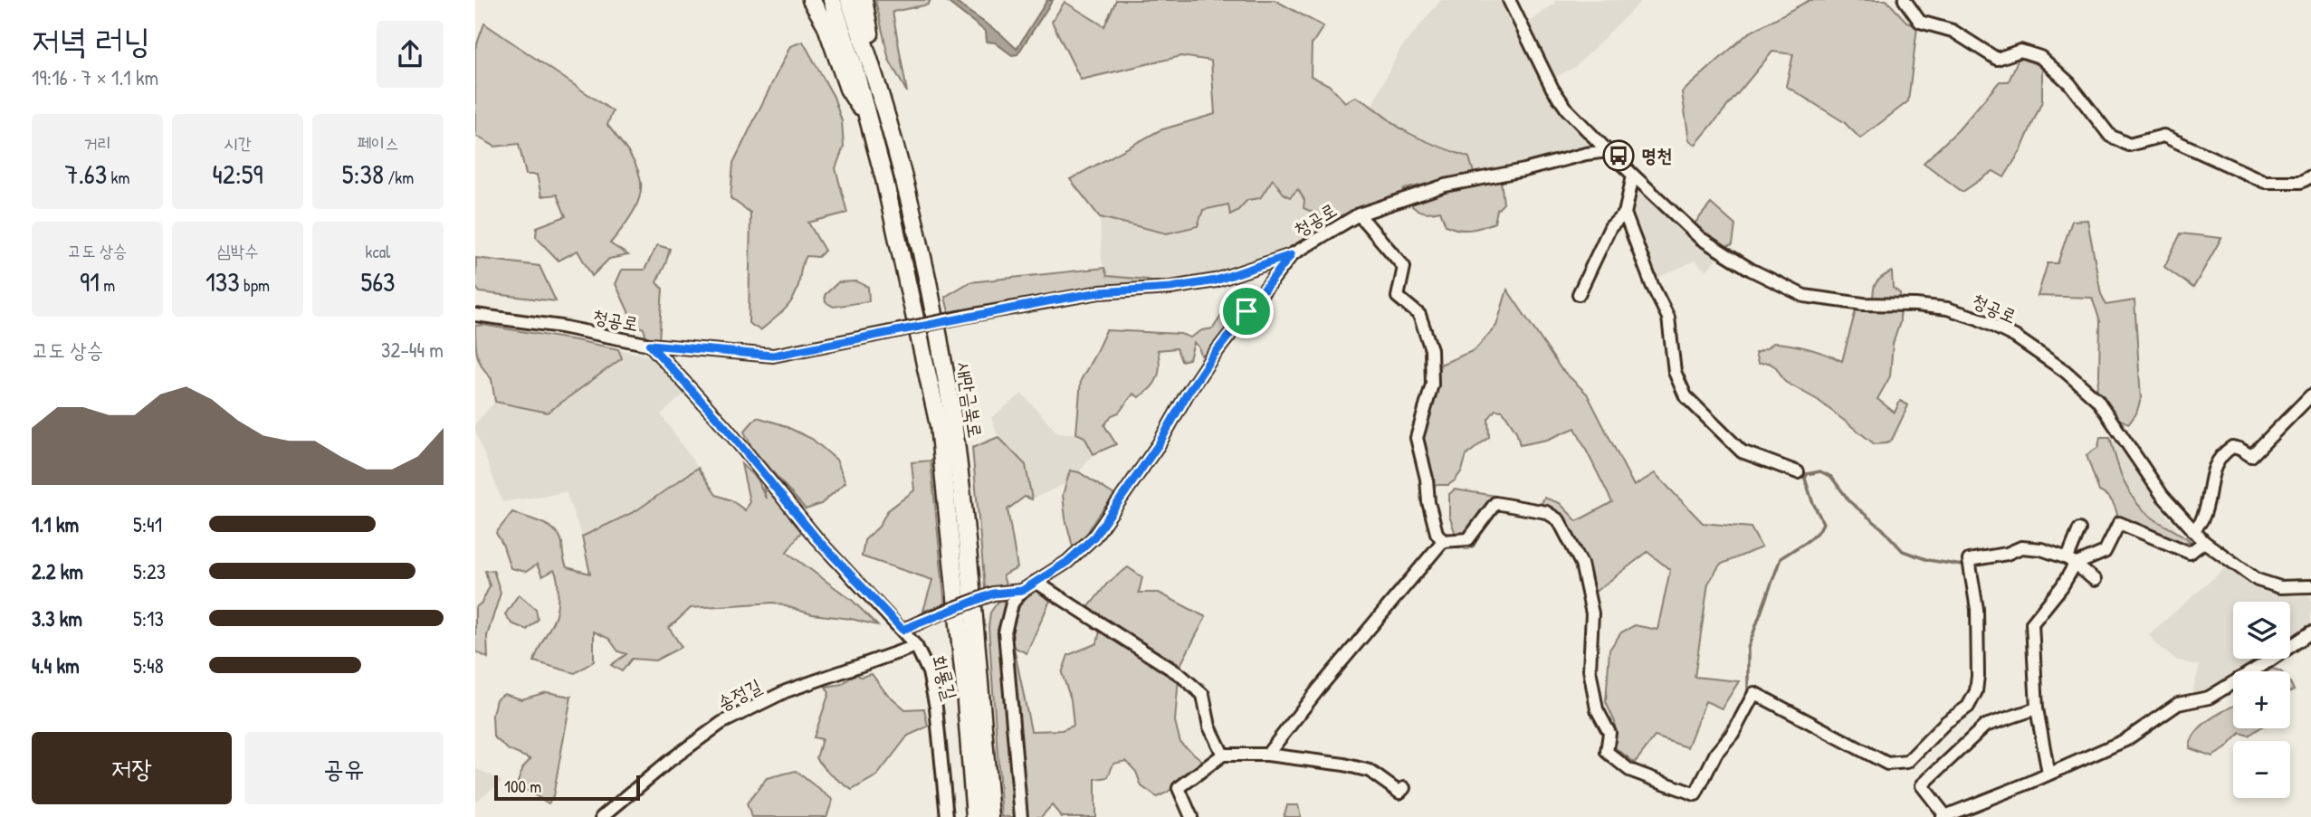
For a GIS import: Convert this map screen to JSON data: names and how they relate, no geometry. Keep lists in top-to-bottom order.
{
  "streets": {
    "highway": ["새만금북로"],
    "street": ["청공로", "회룡길", "송정길"]
  },
  "crossings": [
    ["청공로", "회룡길"],
    ["회룡길", "송정길"]
  ],
  "places": {
    "bus stop": ["명천"]
  },
  "scale_bar": "100 m",
  "page": {
    "heading": ["저녁 러닝", "19:16 · 7 × 1.1 km"],
    "stats": [
      ["거리", "7.63 km"],
      ["시간", "42:59"],
      ["페이스", "5:38 /km"],
      ["고도 상승", "91 m"],
      ["심박수", "133 bpm"],
      ["kcal", "563"]
    ],
    "chart": ["고도 상승", "32–44 m"],
    "list": [
      {
        "name": "1.1 km",
        "note": "5:41"
      },
      {
        "name": "2.2 km",
        "note": "5:23"
      },
      {
        "name": "3.3 km",
        "note": "5:13"
      },
      {
        "name": "4.4 km",
        "note": "5:48"
      }
    ],
    "map_buttons": ["+", "−"],
    "buttons": ["저장", "공유"],
    "scale": "100 m"
  }
}
